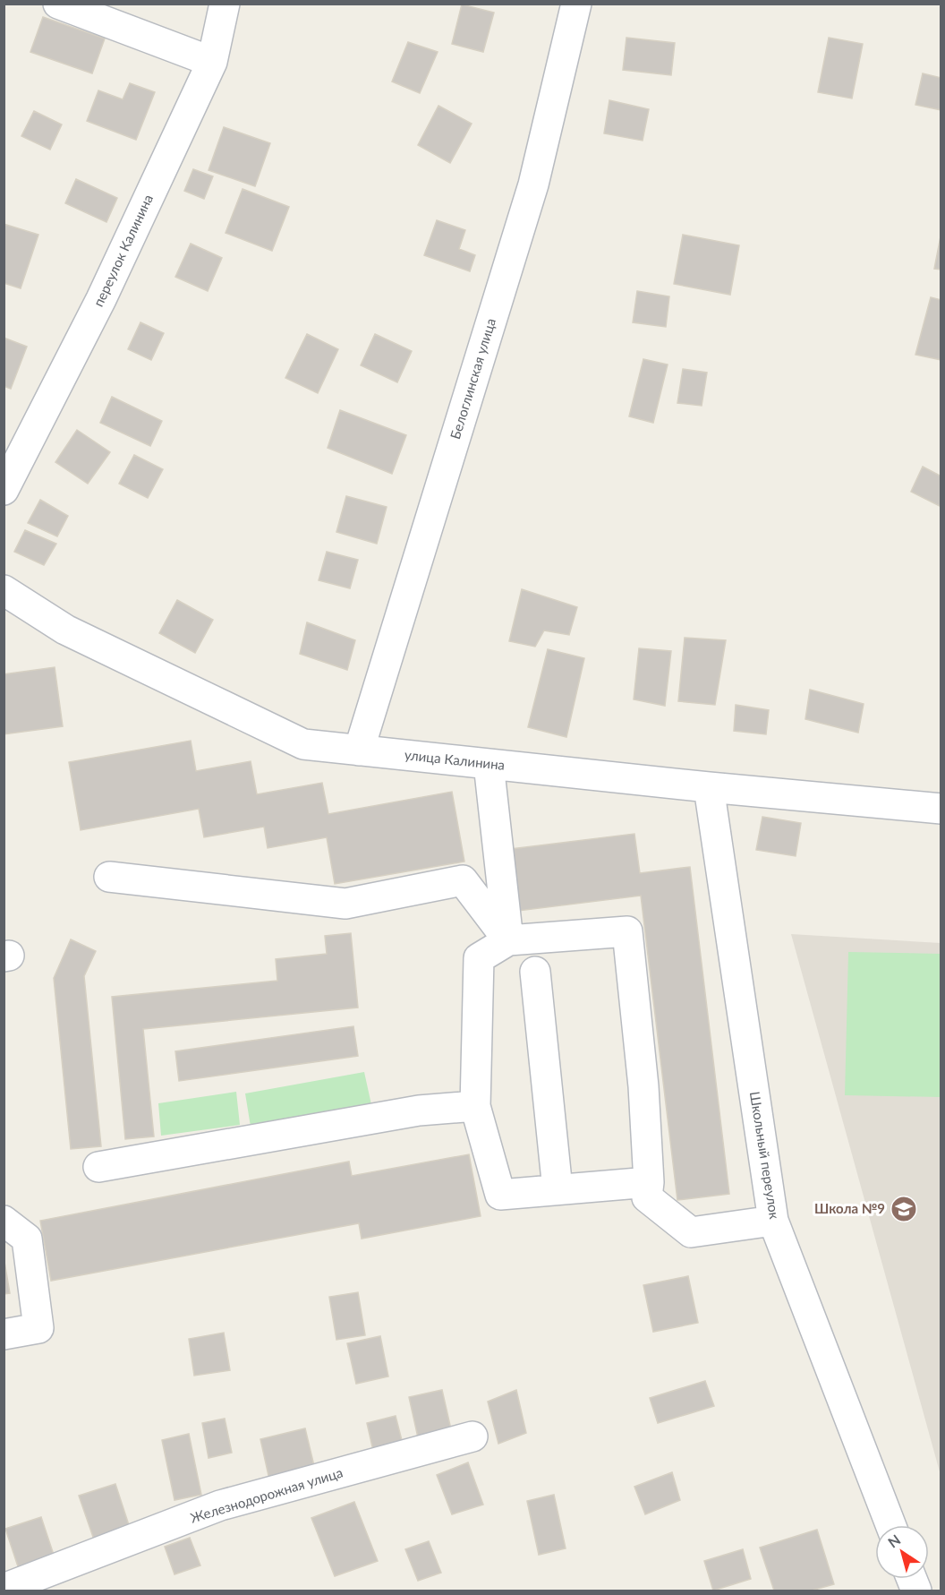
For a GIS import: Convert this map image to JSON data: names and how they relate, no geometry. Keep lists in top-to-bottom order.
{
  "streets": {
    "street": [
      "переулок Калинина",
      "Белоглинская улица",
      "улица Калинина",
      "Школьный переулок",
      "Железнодорожная улица"
    ]
  },
  "crossings": [
    ["Белоглинская улица", "улица Калинина"],
    ["улица Калинина", "Школьный переулок"]
  ],
  "places": {
    "school or university": ["Школа №9"]
  },
  "north": "top left"
}
